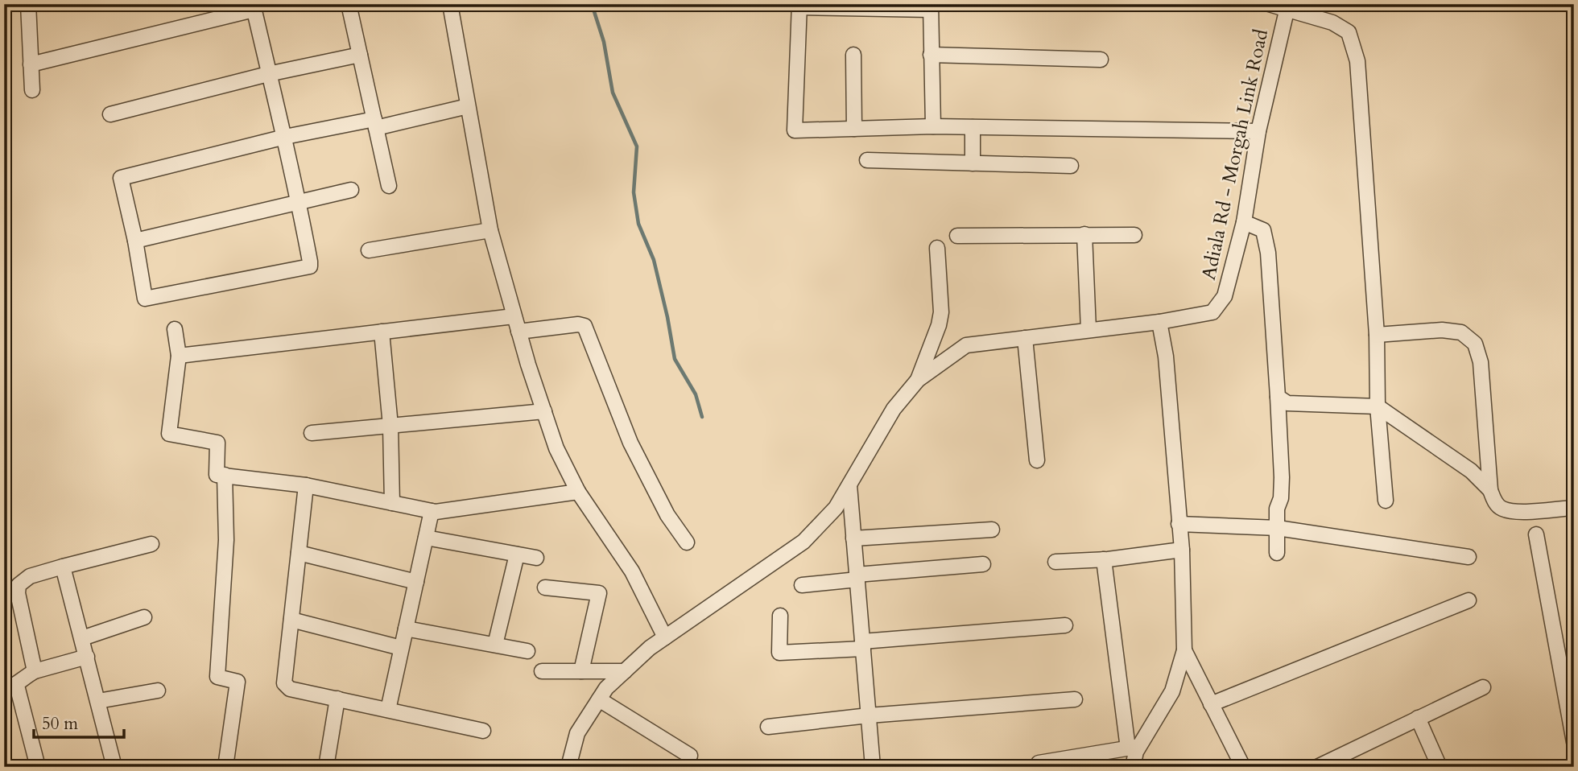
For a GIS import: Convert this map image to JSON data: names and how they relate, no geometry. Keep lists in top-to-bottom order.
{
  "streets": {
    "street": ["Adiala Rd - Morgah Link Road"]
  },
  "scale_bar": "50 m"
}
